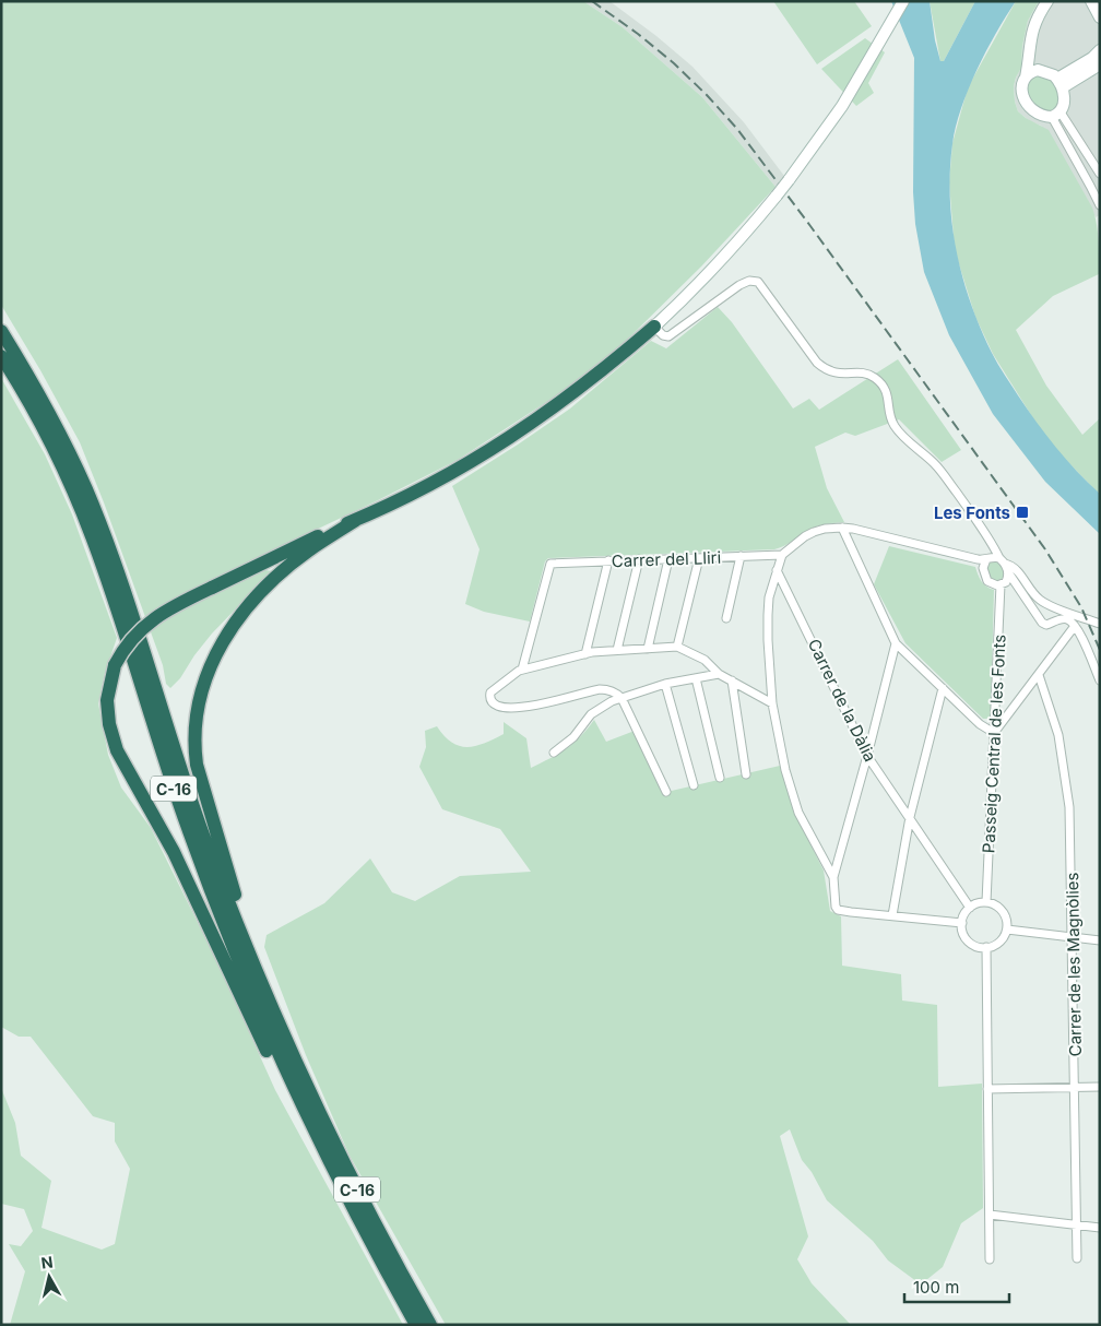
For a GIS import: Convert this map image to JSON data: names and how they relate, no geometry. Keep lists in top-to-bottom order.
{
  "streets": {
    "highway": ["C-16"],
    "street": [
      "Carrer del Lliri",
      "Carrer de la Dàlia",
      "Passeig Central de les Fonts",
      "Carrer de les Magnòlies"
    ]
  },
  "crossings": [
    ["Carrer de la Dàlia", "Passeig Central de les Fonts"]
  ],
  "places": {
    "transit": ["Les Fonts"]
  },
  "scale_bar": "100 m",
  "north": "top"
}
